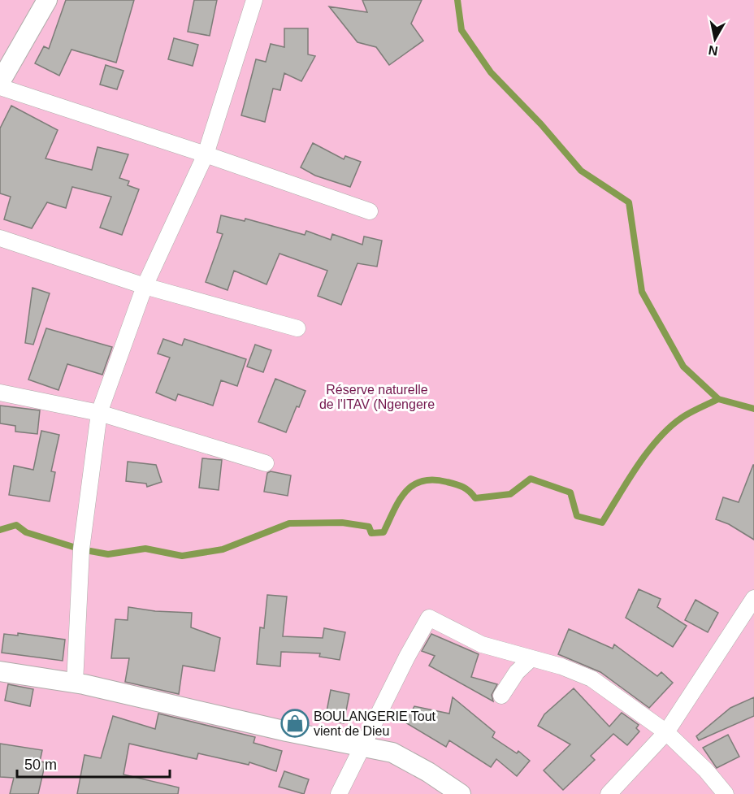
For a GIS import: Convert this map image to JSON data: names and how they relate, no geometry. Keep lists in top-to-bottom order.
{
  "parks": ["Réserve naturelle de l'ITAV (Ngengere"],
  "places": {
    "shop": ["BOULANGERIE Tout vient de Dieu"]
  },
  "scale_bar": "50 m",
  "north": "bottom"
}
